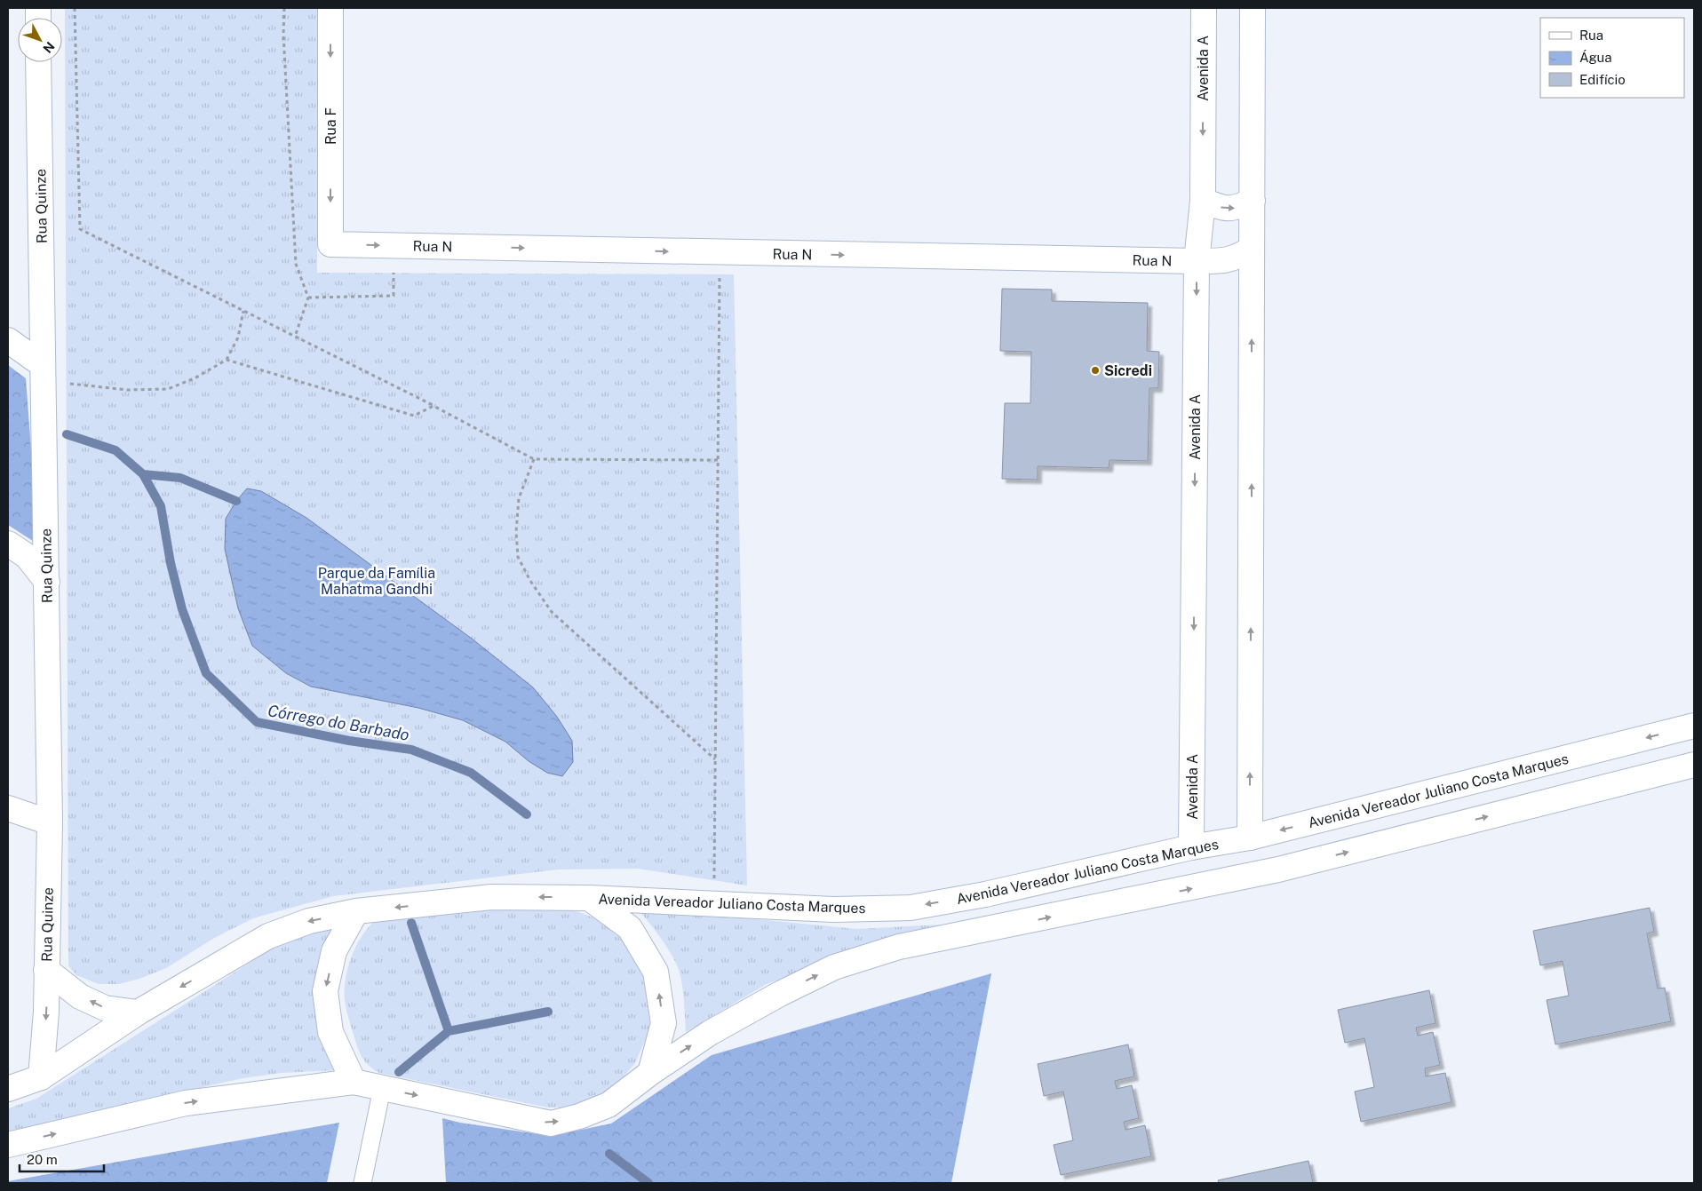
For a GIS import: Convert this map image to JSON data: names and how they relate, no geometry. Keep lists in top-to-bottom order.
{
  "streets": {
    "street": [
      "Avenida A",
      "Rua F",
      "Rua Quinze",
      "Rua N",
      "Avenida Vereador Juliano Costa Marques"
    ]
  },
  "crossings": [
    ["Avenida A", "Rua N"],
    ["Avenida A", "Avenida Vereador Juliano Costa Marques"],
    ["Rua F", "Rua N"],
    ["Rua Quinze", "Avenida Vereador Juliano Costa Marques"]
  ],
  "one_way": ["Rua F", "Rua N"],
  "water": ["Córrego do Barbado"],
  "parks": ["Parque da Família Mahatma Gandhi"],
  "places": ["Sicredi"],
  "legend": ["Rua", "Água", "Edifício"],
  "scale_bar": "20 m",
  "north": "bottom right"
}
